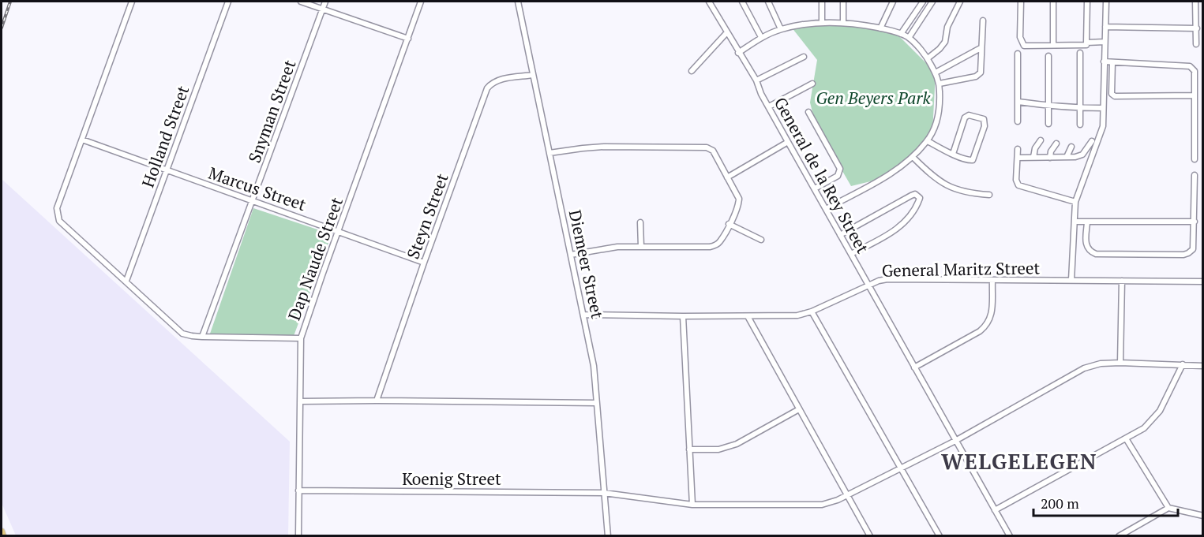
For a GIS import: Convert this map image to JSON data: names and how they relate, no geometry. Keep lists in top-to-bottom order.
{
  "streets": {
    "street": [
      "Snyman Street",
      "Holland Street",
      "General de la Rey Street",
      "Marcus Street",
      "Steyn Street",
      "Dap Naude Street",
      "Diemeer Street",
      "General Maritz Street",
      "Koenig Street"
    ]
  },
  "crossings": [
    ["Snyman Street", "Marcus Street"],
    ["Holland Street", "Marcus Street"],
    ["General de la Rey Street", "General Maritz Street"],
    ["General de la Rey Street", "Koenig Street"],
    ["Marcus Street", "Steyn Street"],
    ["Marcus Street", "Dap Naude Street"],
    ["Steyn Street", "Diemeer Street"],
    ["Dap Naude Street", "Koenig Street"],
    ["Diemeer Street", "General Maritz Street"],
    ["Diemeer Street", "Koenig Street"]
  ],
  "districts": ["WELGELEGEN"],
  "parks": ["Gen Beyers Park"],
  "scale_bar": "200 m"
}
